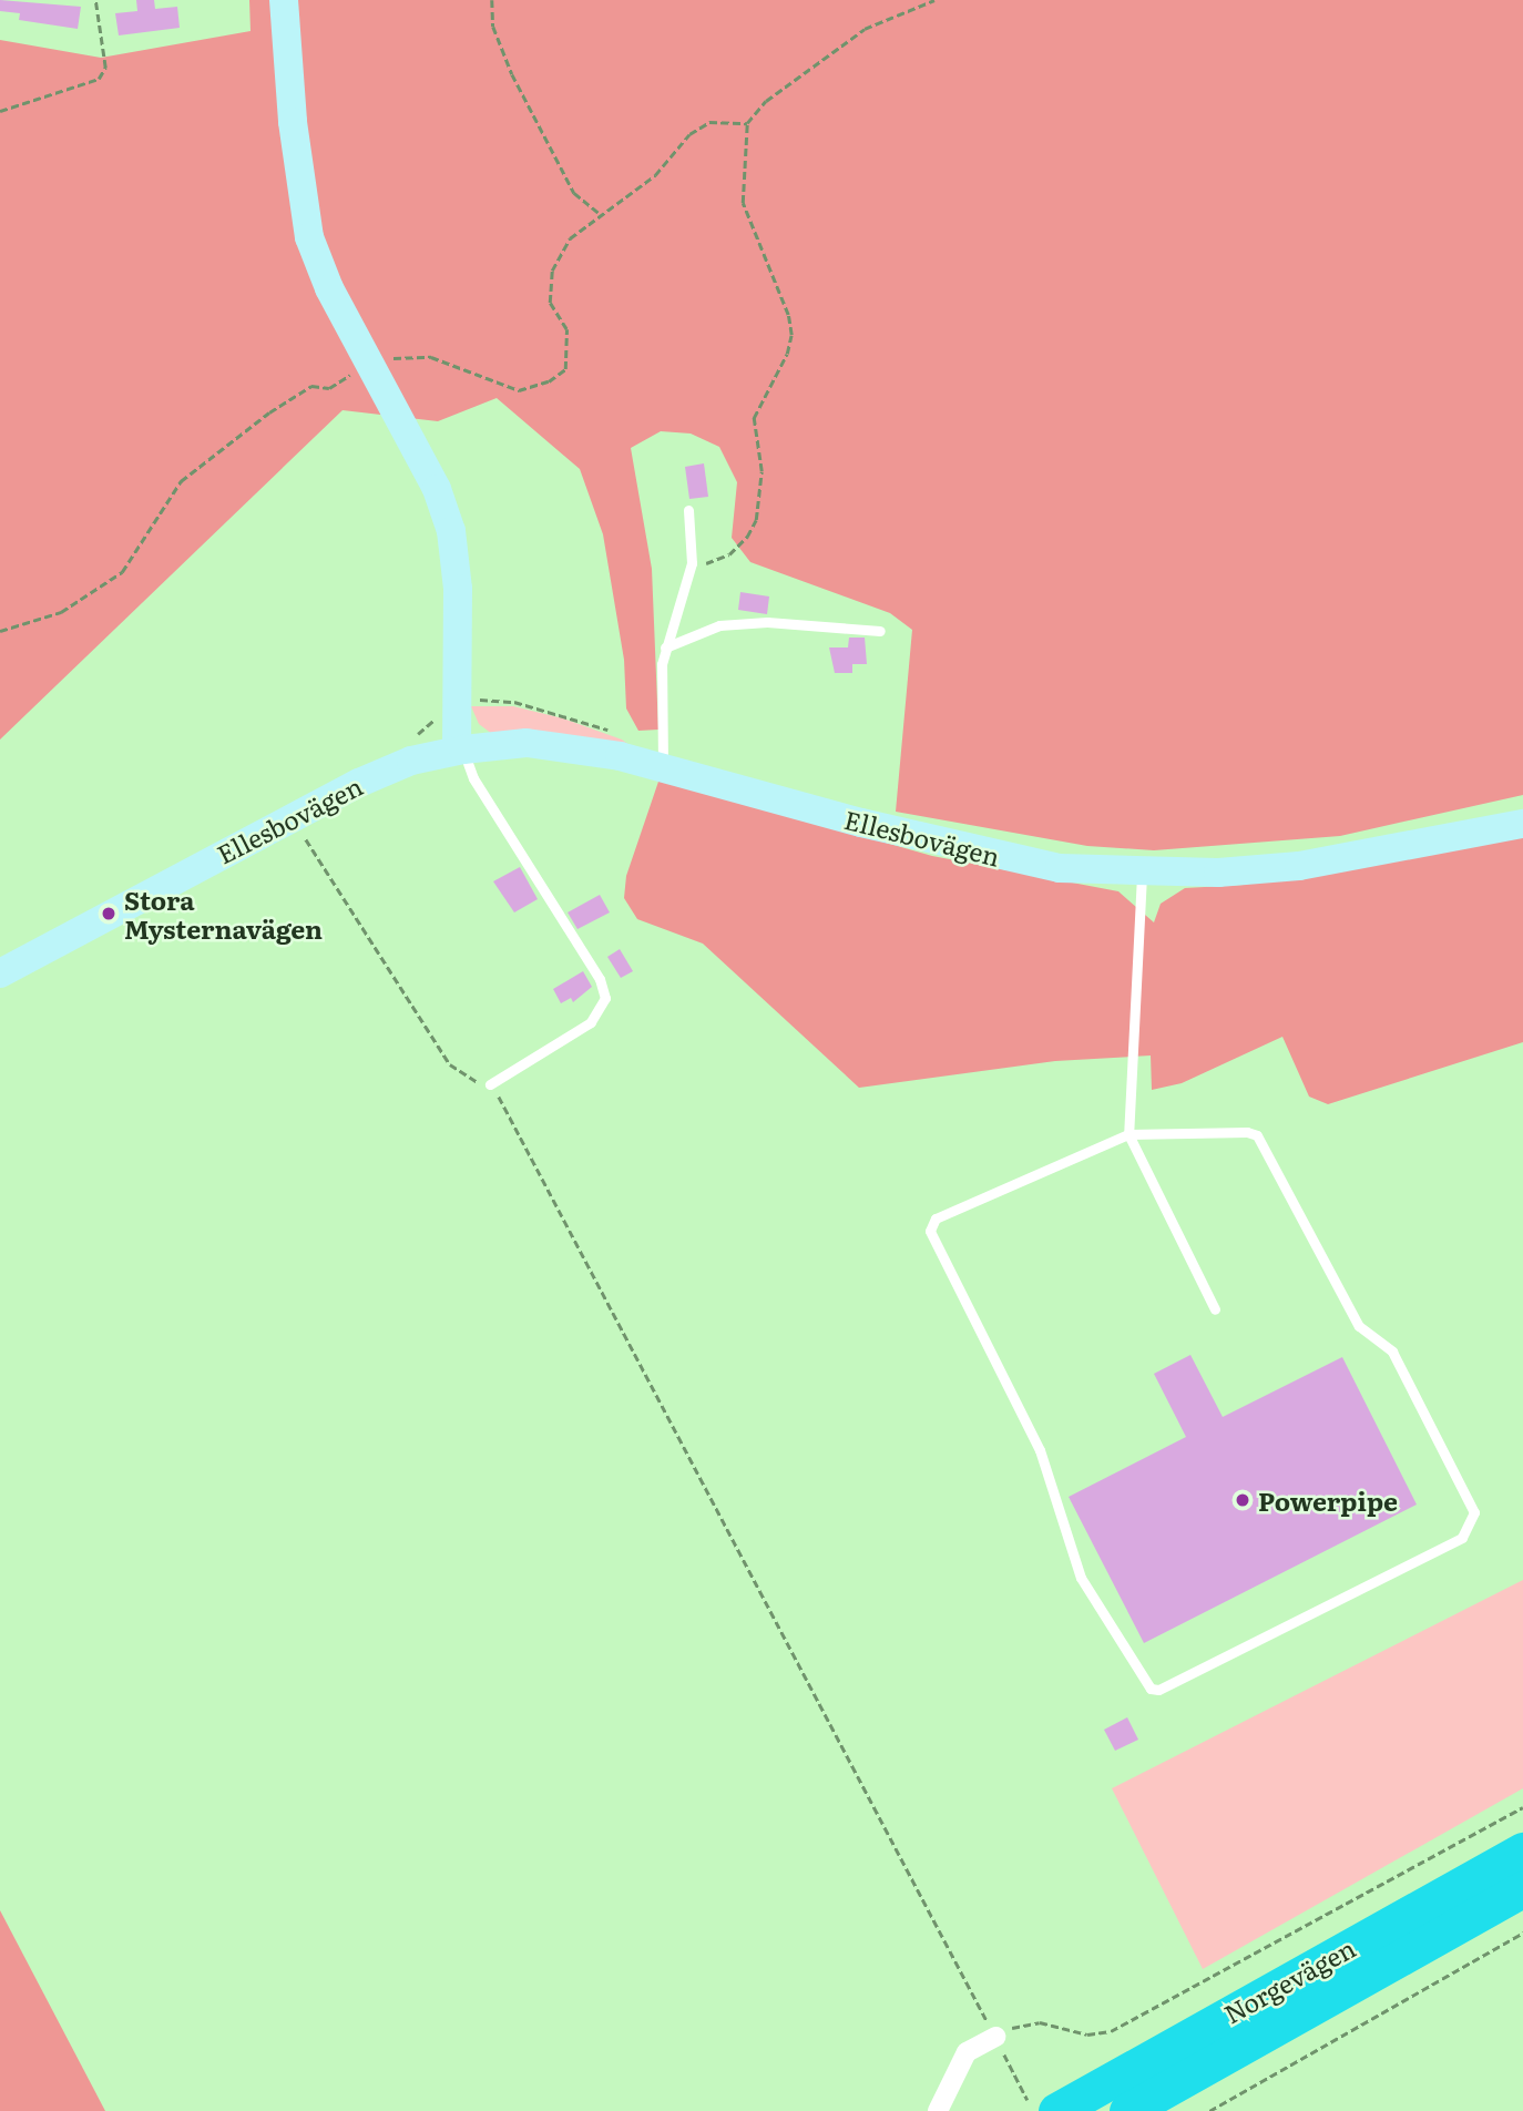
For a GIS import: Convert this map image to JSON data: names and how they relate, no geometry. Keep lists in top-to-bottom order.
{
  "streets": {
    "highway": ["Norgevägen"],
    "main road": ["Ellesbovägen"]
  },
  "places": ["Stora Mysternavägen", "Powerpipe"]
}
